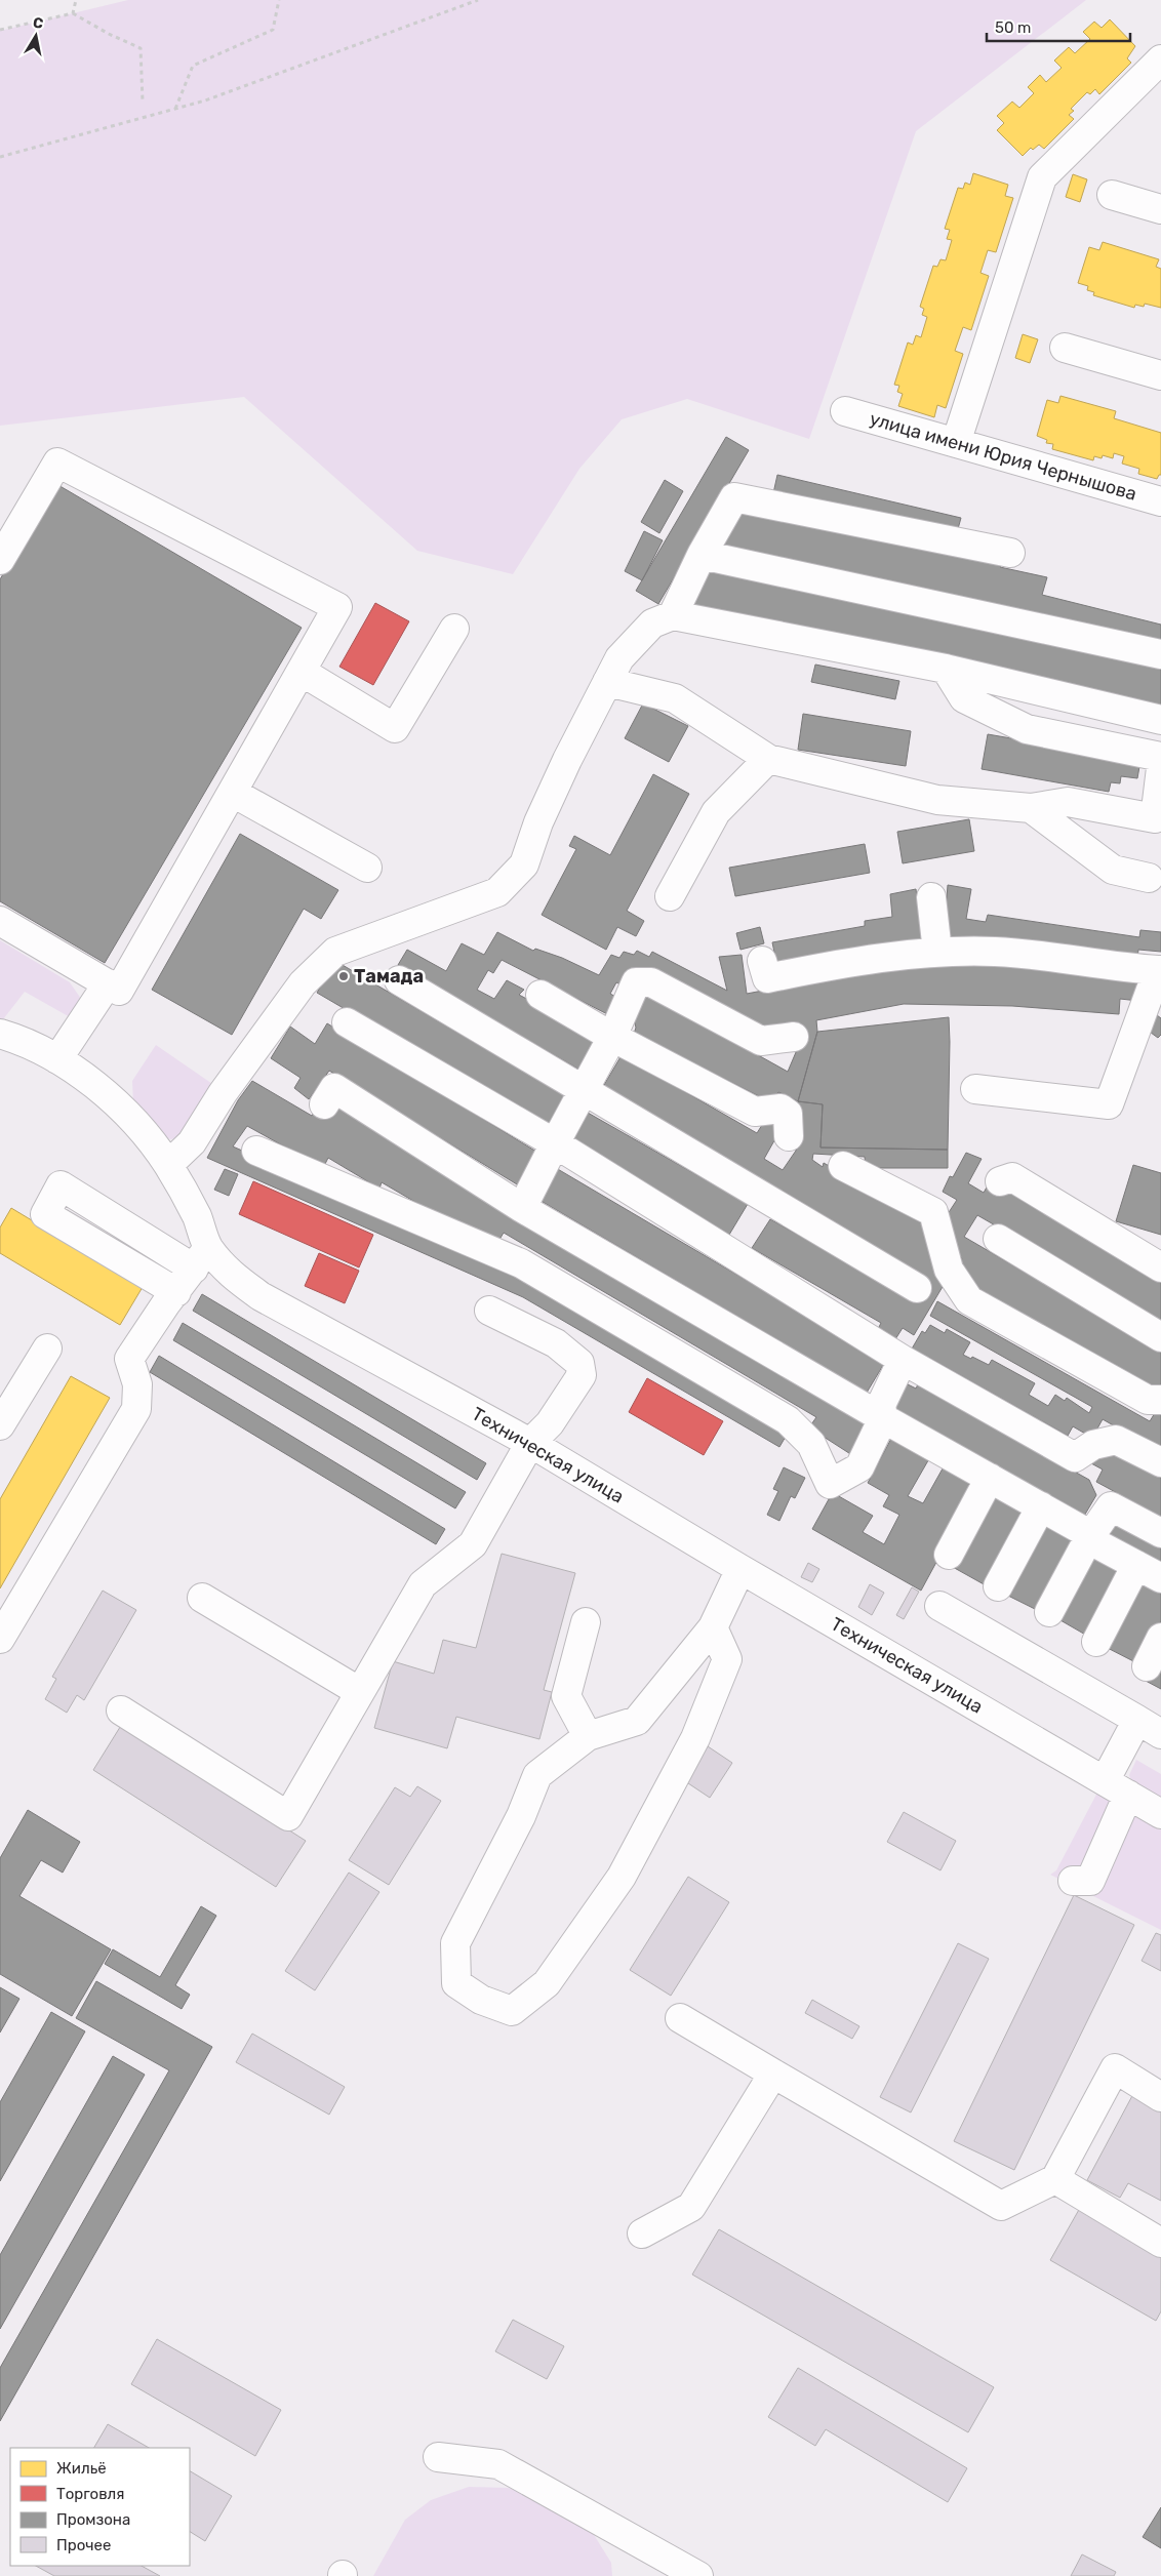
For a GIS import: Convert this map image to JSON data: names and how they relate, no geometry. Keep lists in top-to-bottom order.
{
  "streets": {
    "street": ["улица имени Юрия Чернышова", "Техническая улица"]
  },
  "places": ["Тамада"],
  "legend": [
    "Жильё",
    "Торговля",
    "Промзона",
    "Прочее"
  ],
  "scale_bar": "50 m",
  "north": "top"
}
